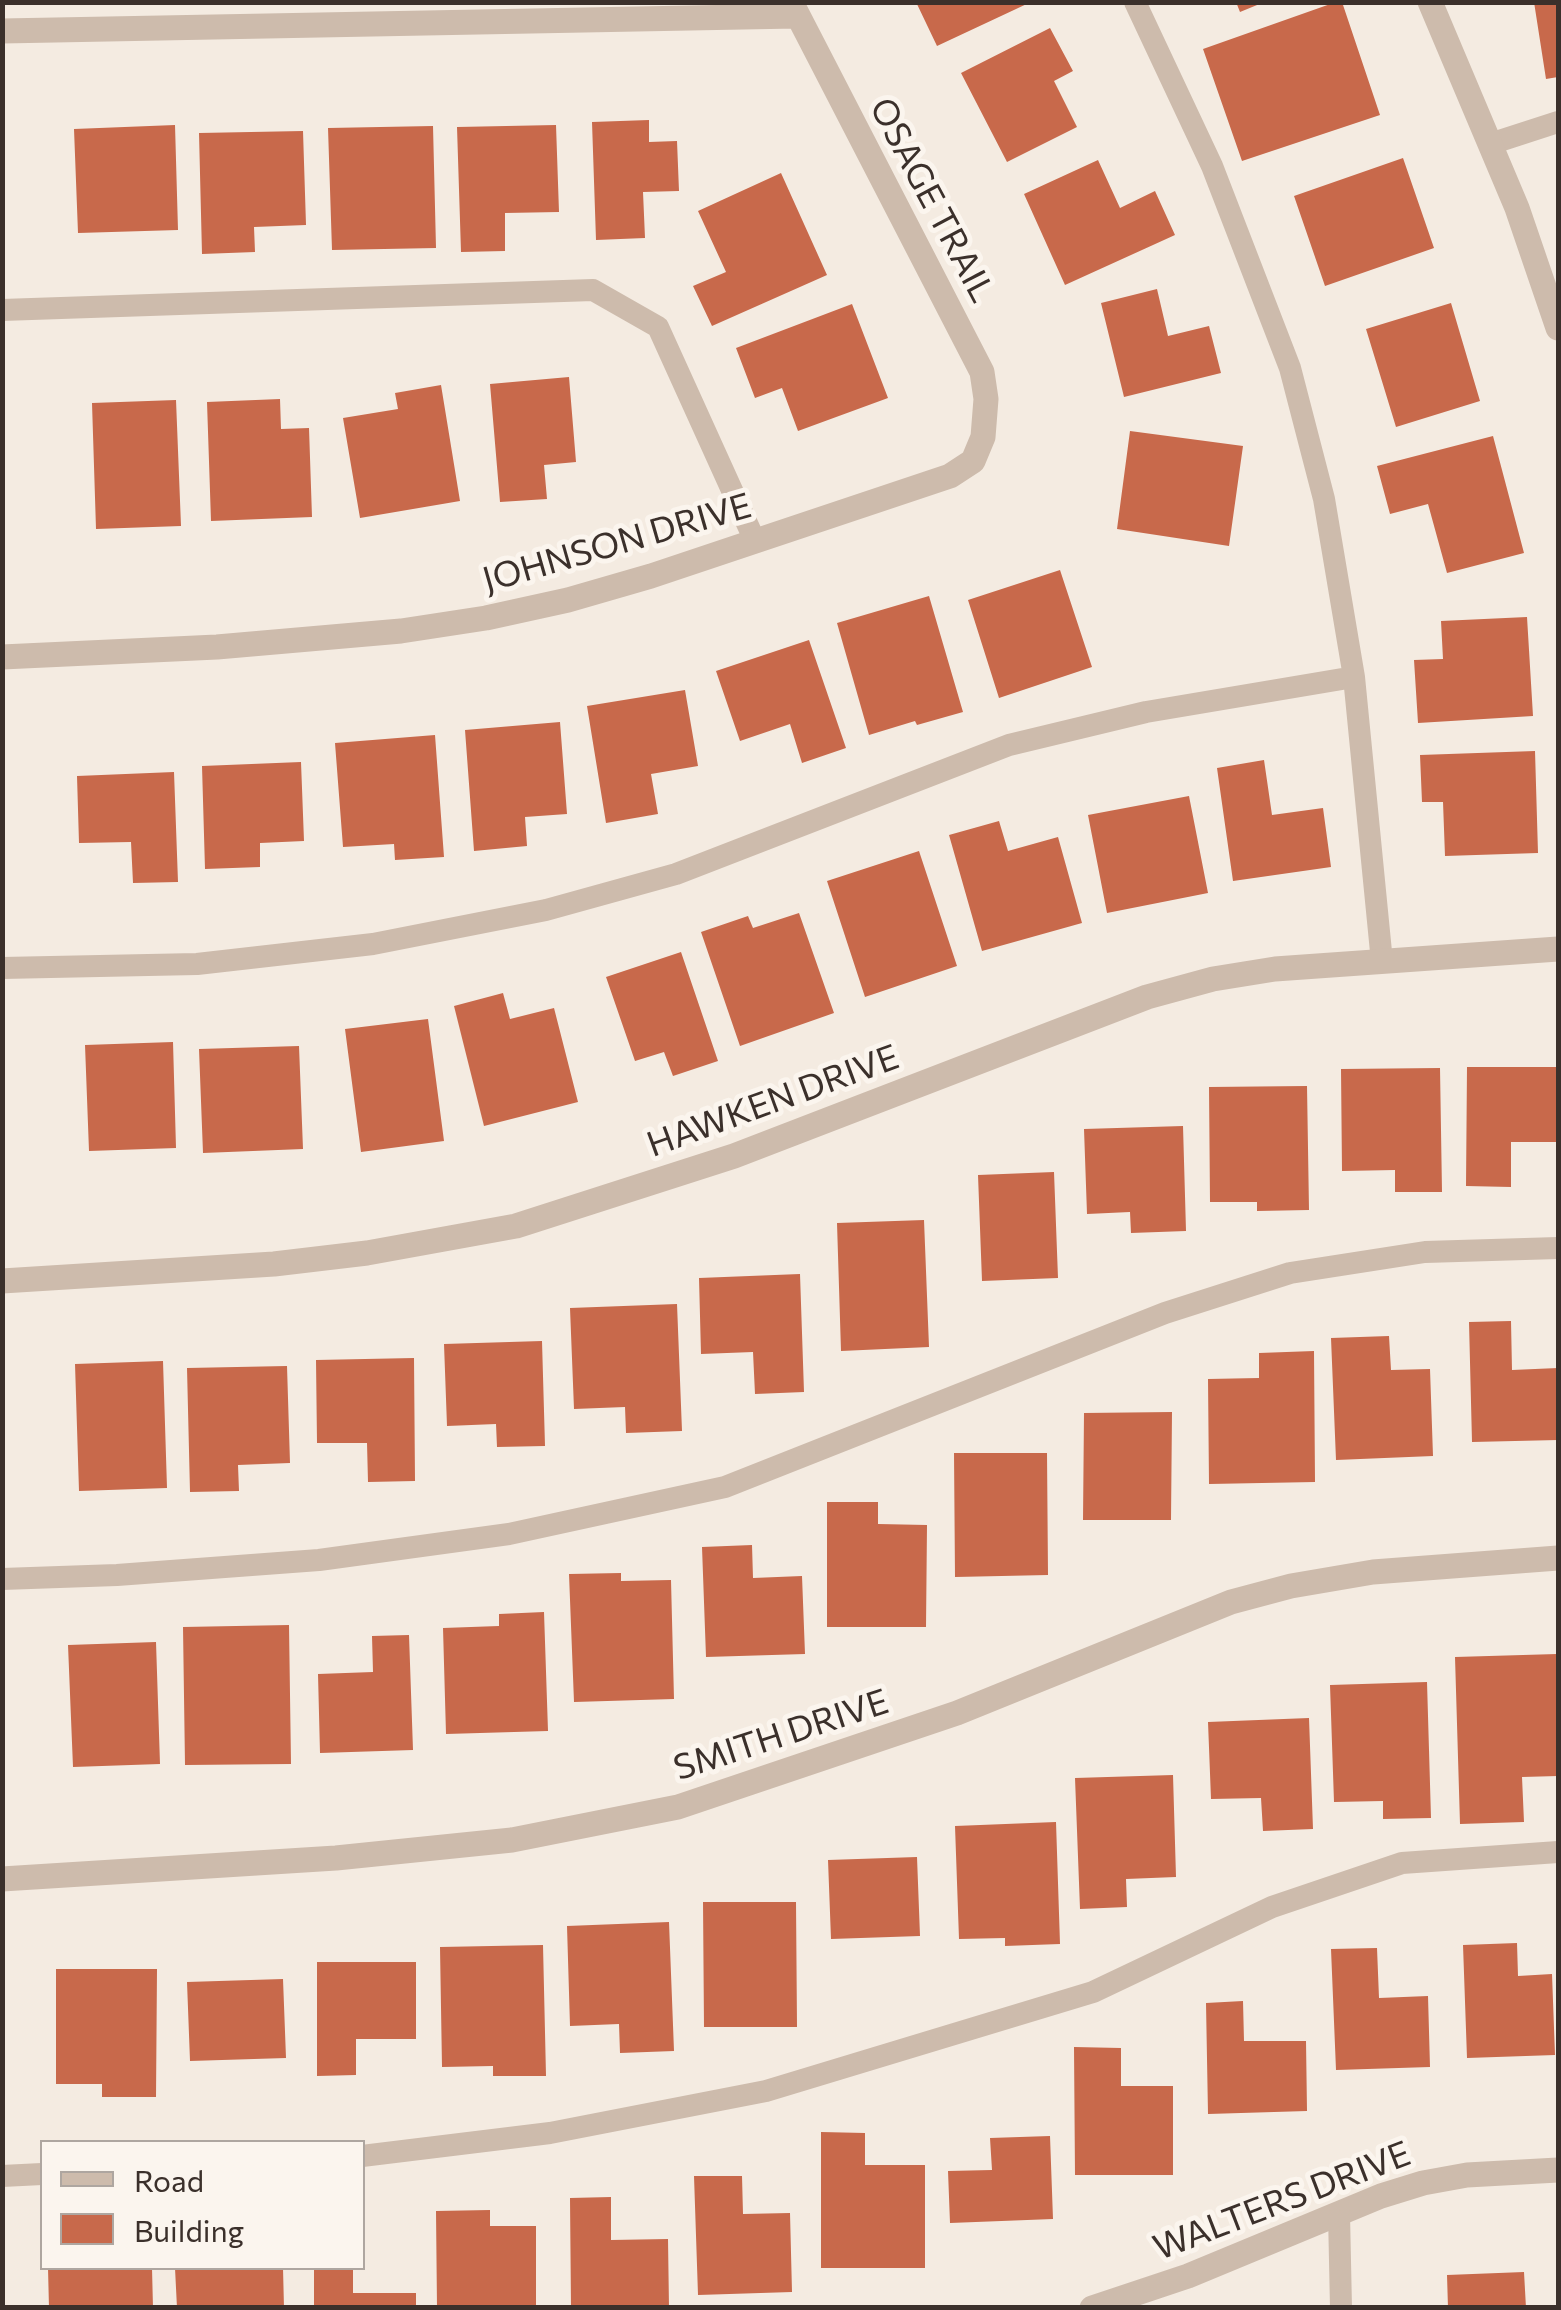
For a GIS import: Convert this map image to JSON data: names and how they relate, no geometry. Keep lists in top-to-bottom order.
{
  "streets": {
    "street": [
      "OSAGE TRAIL",
      "JOHNSON DRIVE",
      "HAWKEN DRIVE",
      "SMITH DRIVE",
      "WALTERS DRIVE"
    ]
  },
  "crossings": [
    ["OSAGE TRAIL", "JOHNSON DRIVE"]
  ],
  "legend": ["Road", "Building"]
}
